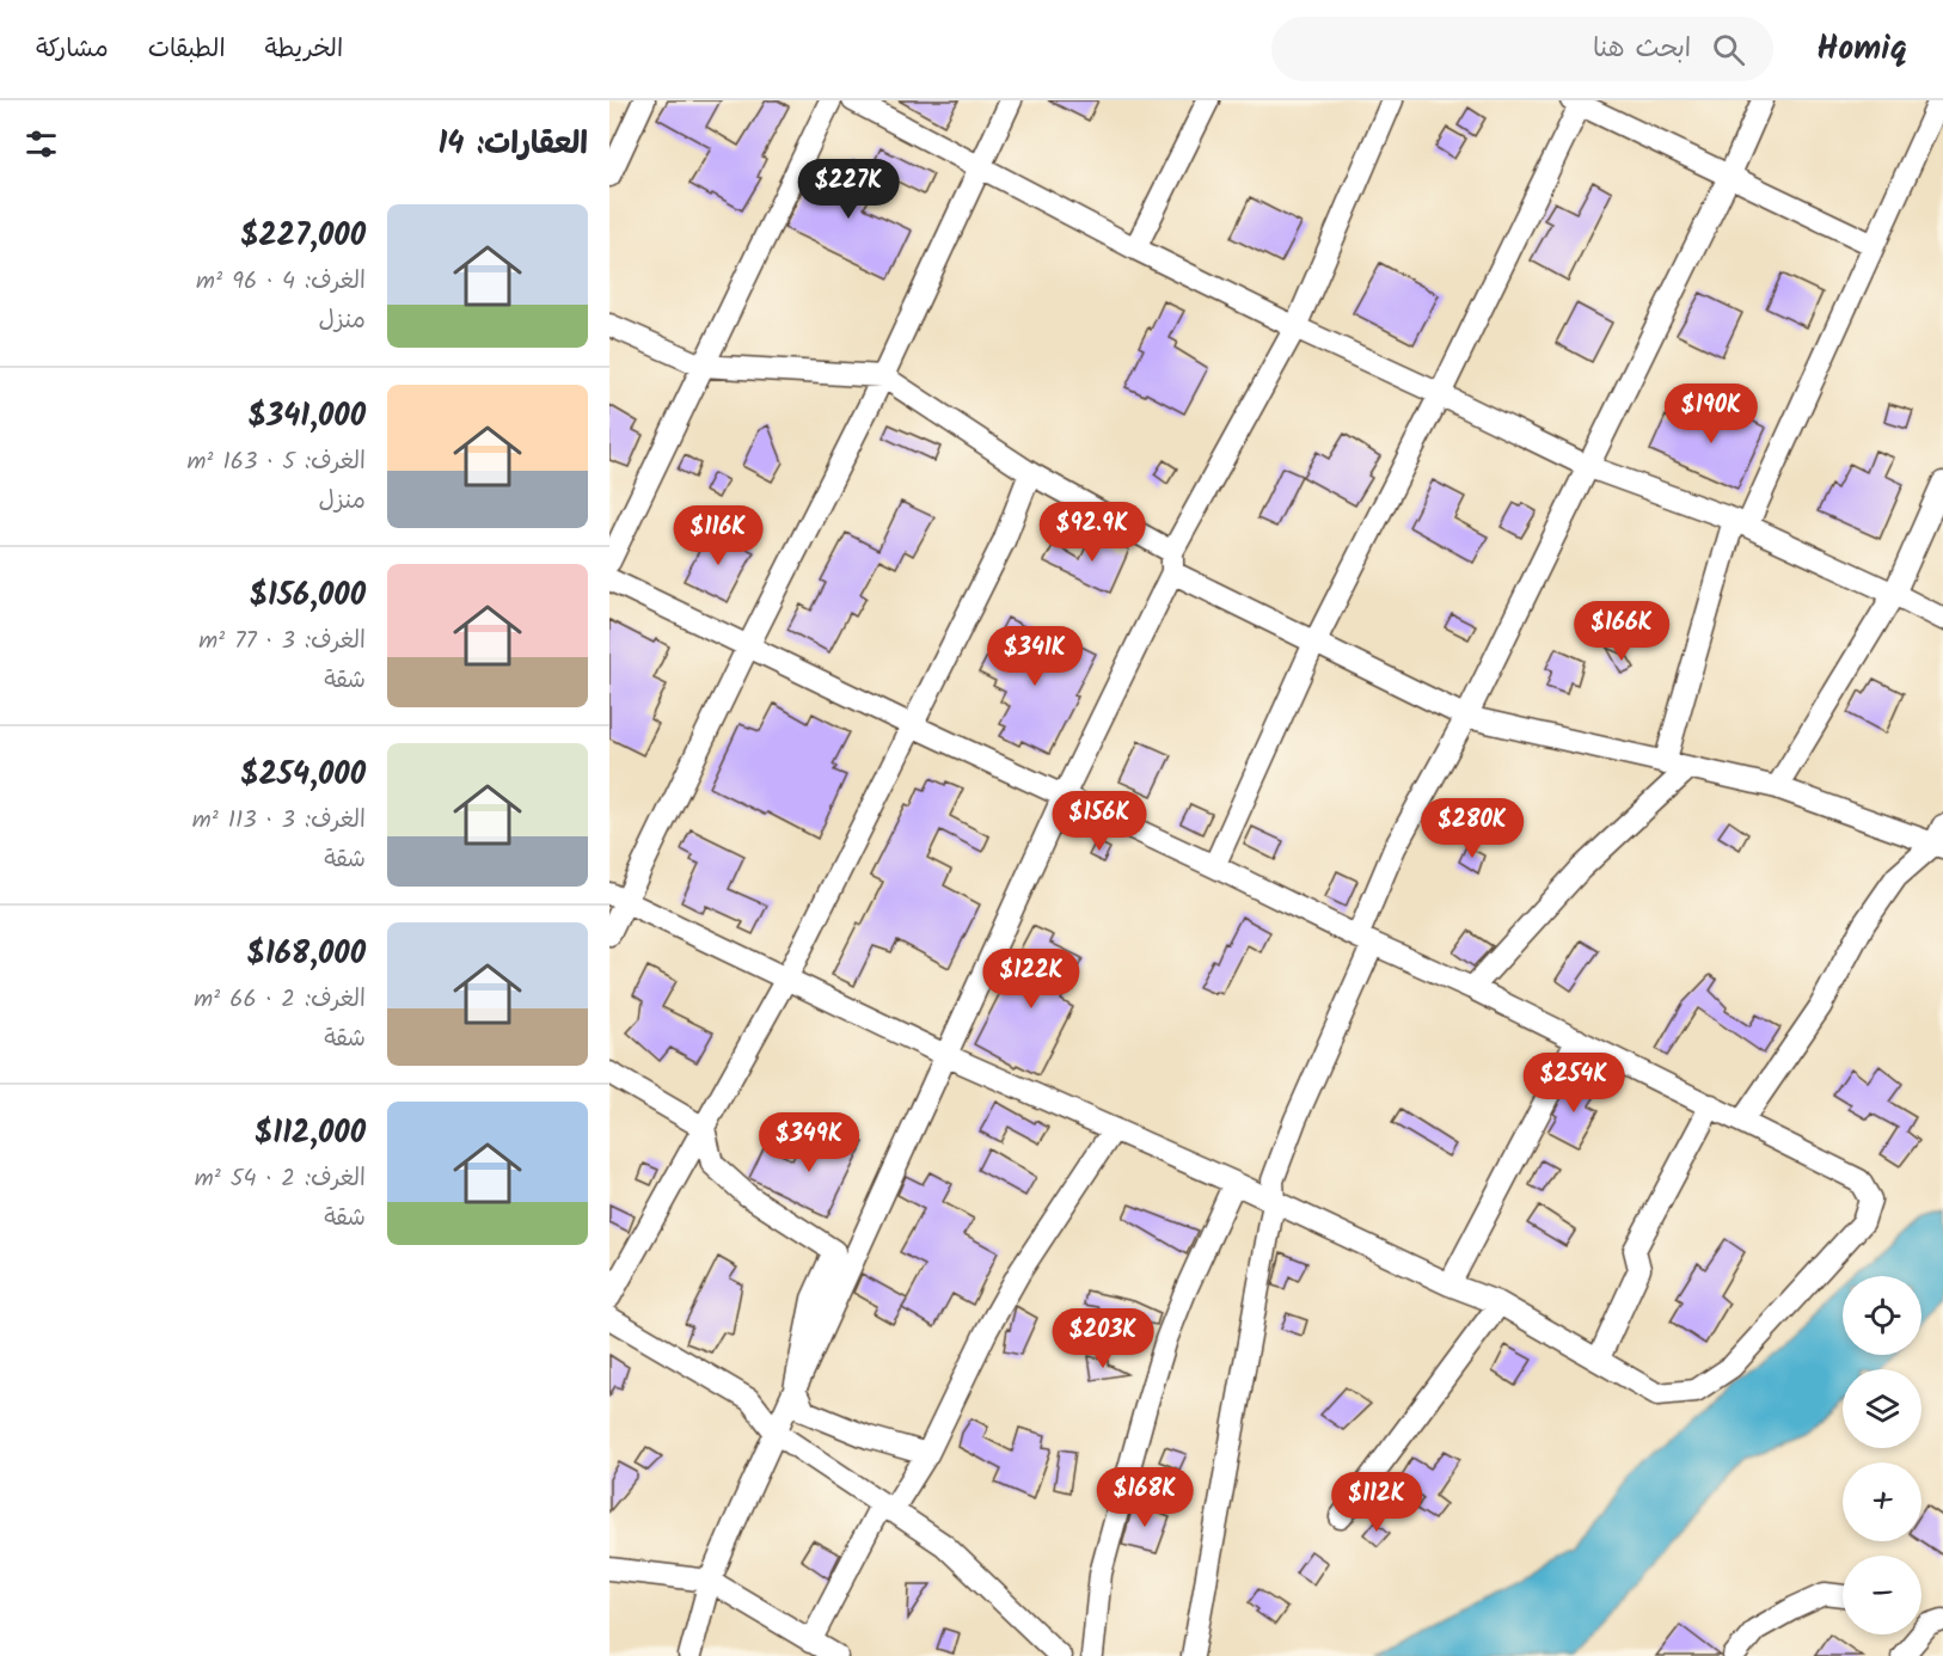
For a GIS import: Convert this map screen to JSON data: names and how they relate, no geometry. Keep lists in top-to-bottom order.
{
  "page": {
    "header": "Homiq",
    "search": "ابحث هنا",
    "nav": ["الخريطة", "الطبقات", "مشاركة"],
    "heading": "العقارات: 14",
    "price": [
      "$227K",
      "$190K",
      "$92.9K",
      "$116K",
      "$166K",
      "$341K",
      "$156K",
      "$280K",
      "$122K",
      "$254K",
      "$349K",
      "$203K",
      "$168K",
      "$112K"
    ],
    "list": [
      {
        "name": "$227,000",
        "note": "الغرف: 4 · 96 m² · منزل"
      },
      {
        "name": "$341,000",
        "note": "الغرف: 5 · 163 m² · منزل"
      },
      {
        "name": "$156,000",
        "note": "الغرف: 3 · 77 m² · شقة"
      },
      {
        "name": "$254,000",
        "note": "الغرف: 3 · 113 m² · شقة"
      },
      {
        "name": "$168,000",
        "note": "الغرف: 2 · 66 m² · شقة"
      },
      {
        "name": "$112,000",
        "note": "الغرف: 2 · 54 m² · شقة"
      }
    ],
    "map_buttons": ["+", "−"]
  }
}
